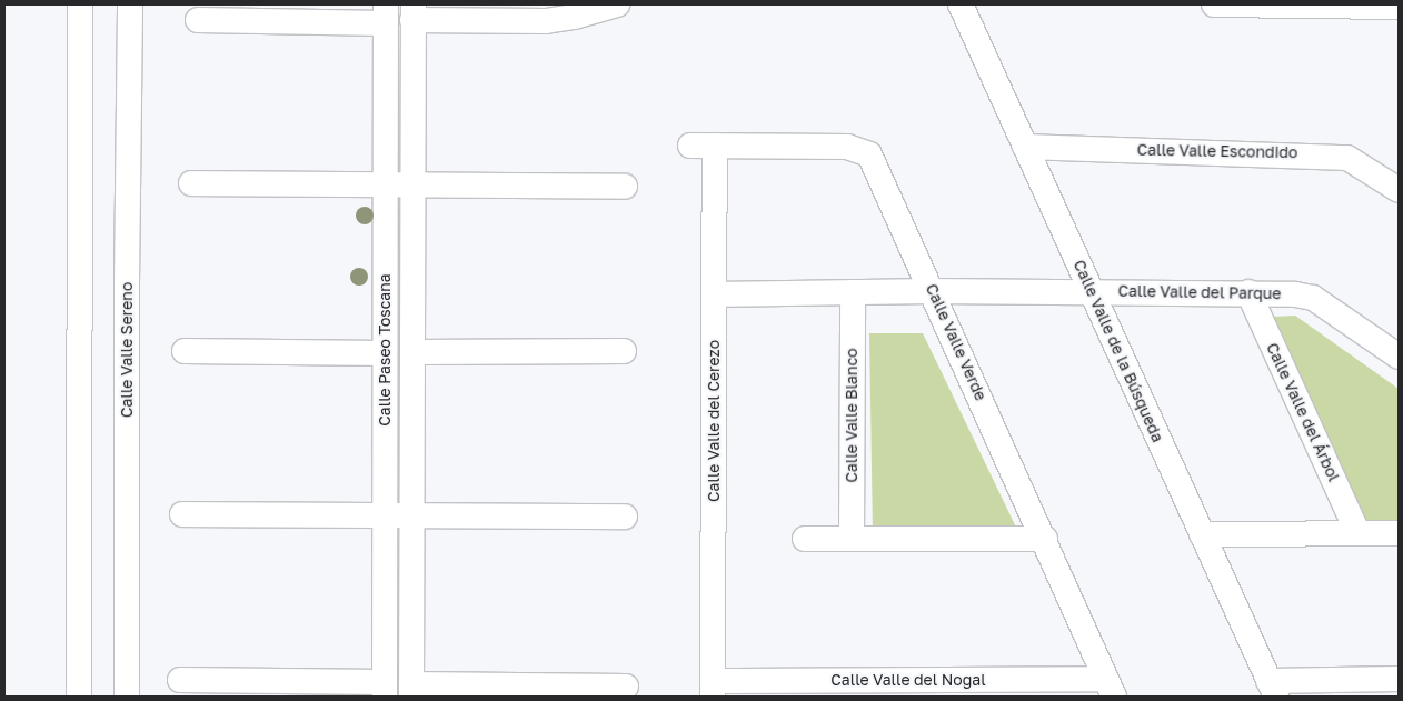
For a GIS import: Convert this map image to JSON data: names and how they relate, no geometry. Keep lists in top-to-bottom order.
{
  "streets": {
    "street": [
      "Calle Valle Escondido",
      "Calle Valle del Parque",
      "Calle Valle Verde",
      "Calle Valle Sereno",
      "Calle Paseo Toscana",
      "Calle Valle de la Búsqueda",
      "Calle Valle del Árbol",
      "Calle Valle Blanco",
      "Calle Valle del Cerezo",
      "Calle Valle del Nogal"
    ]
  },
  "crossings": [
    ["Calle Valle Escondido", "Calle Valle de la Búsqueda"],
    ["Calle Valle del Parque", "Calle Valle Verde"],
    ["Calle Valle del Parque", "Calle Valle de la Búsqueda"],
    ["Calle Valle del Parque", "Calle Valle del Árbol"],
    ["Calle Valle del Parque", "Calle Valle Blanco"],
    ["Calle Valle del Parque", "Calle Valle del Cerezo"],
    ["Calle Valle Verde", "Calle Valle del Cerezo"],
    ["Calle Valle Verde", "Calle Valle del Nogal"],
    ["Calle Valle del Cerezo", "Calle Valle del Nogal"]
  ]
}
